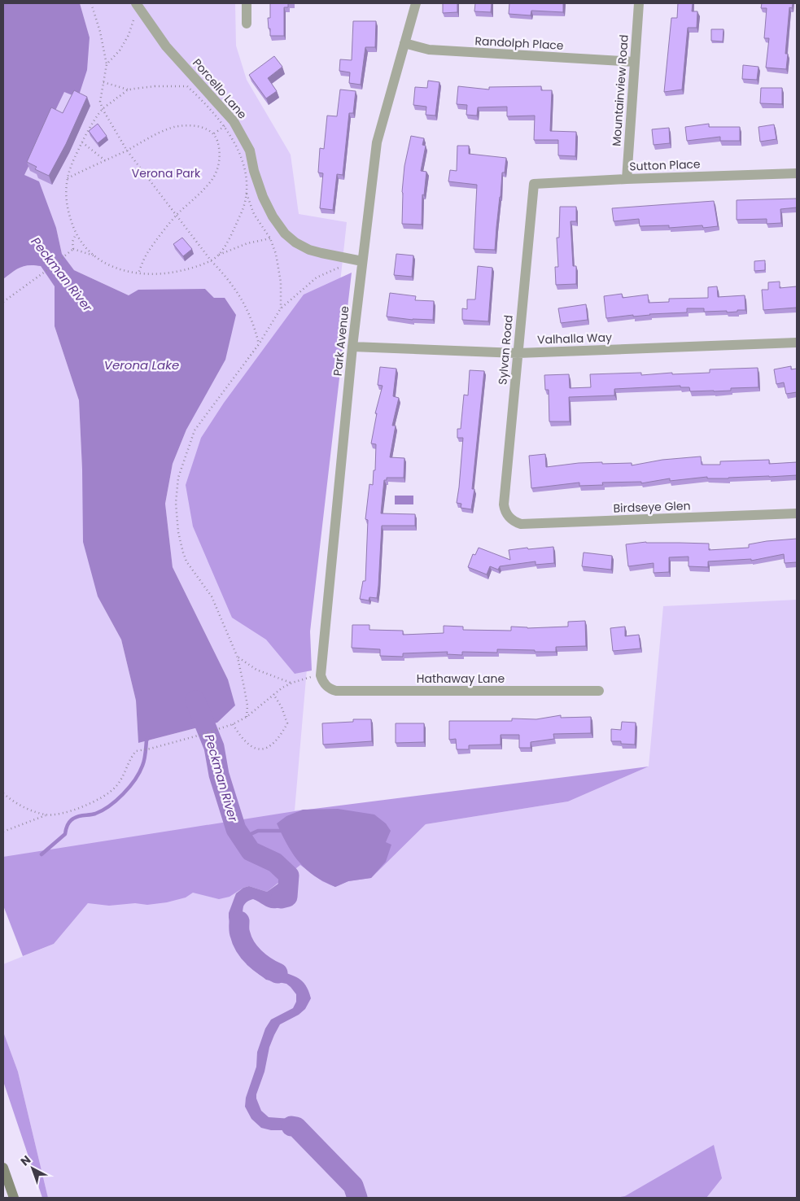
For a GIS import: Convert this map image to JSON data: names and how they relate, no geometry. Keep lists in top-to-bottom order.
{
  "streets": {
    "street": [
      "Randolph Place",
      "Porcello Lane",
      "Mountainview Road",
      "Sutton Place",
      "Valhalla Way",
      "Park Avenue",
      "Sylvan Road",
      "Birdseye Glen",
      "Hathaway Lane"
    ]
  },
  "crossings": [
    ["Randolph Place", "Mountainview Road"],
    ["Randolph Place", "Park Avenue"],
    ["Porcello Lane", "Park Avenue"],
    ["Mountainview Road", "Sutton Place"],
    ["Sutton Place", "Sylvan Road"],
    ["Valhalla Way", "Park Avenue"],
    ["Valhalla Way", "Sylvan Road"],
    ["Park Avenue", "Hathaway Lane"],
    ["Sylvan Road", "Birdseye Glen"]
  ],
  "water": ["Peckman River", "Verona Lake"],
  "parks": ["Verona Park"],
  "north": "top left"
}
